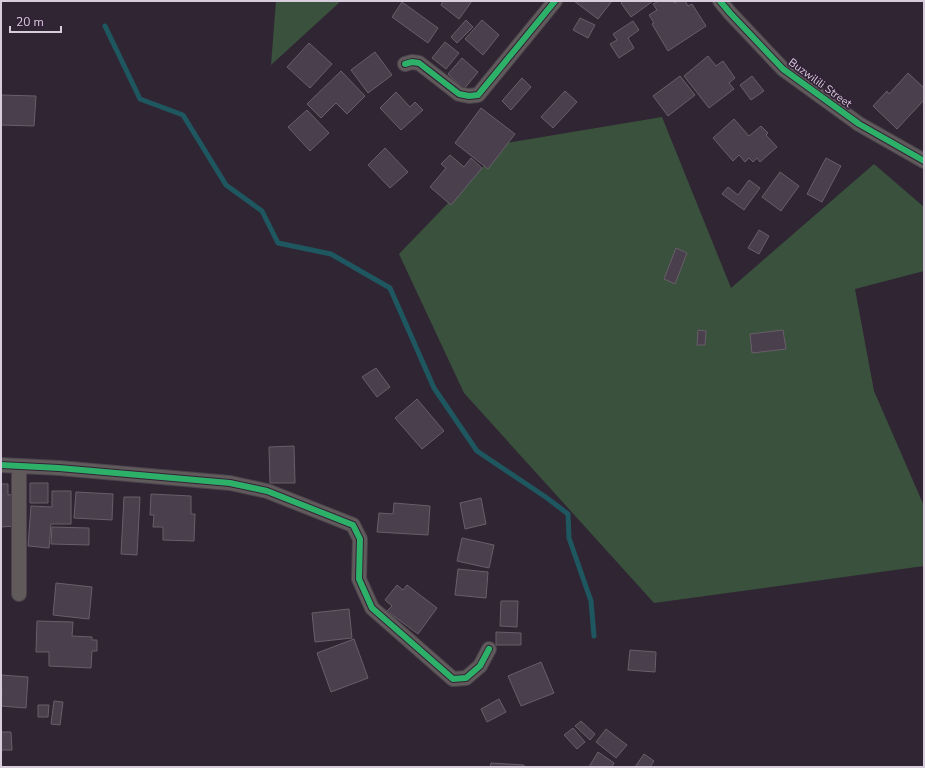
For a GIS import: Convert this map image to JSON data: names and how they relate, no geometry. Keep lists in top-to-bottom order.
{
  "streets": {
    "street": ["Buzwilili Street"]
  },
  "scale_bar": "20 m"
}
